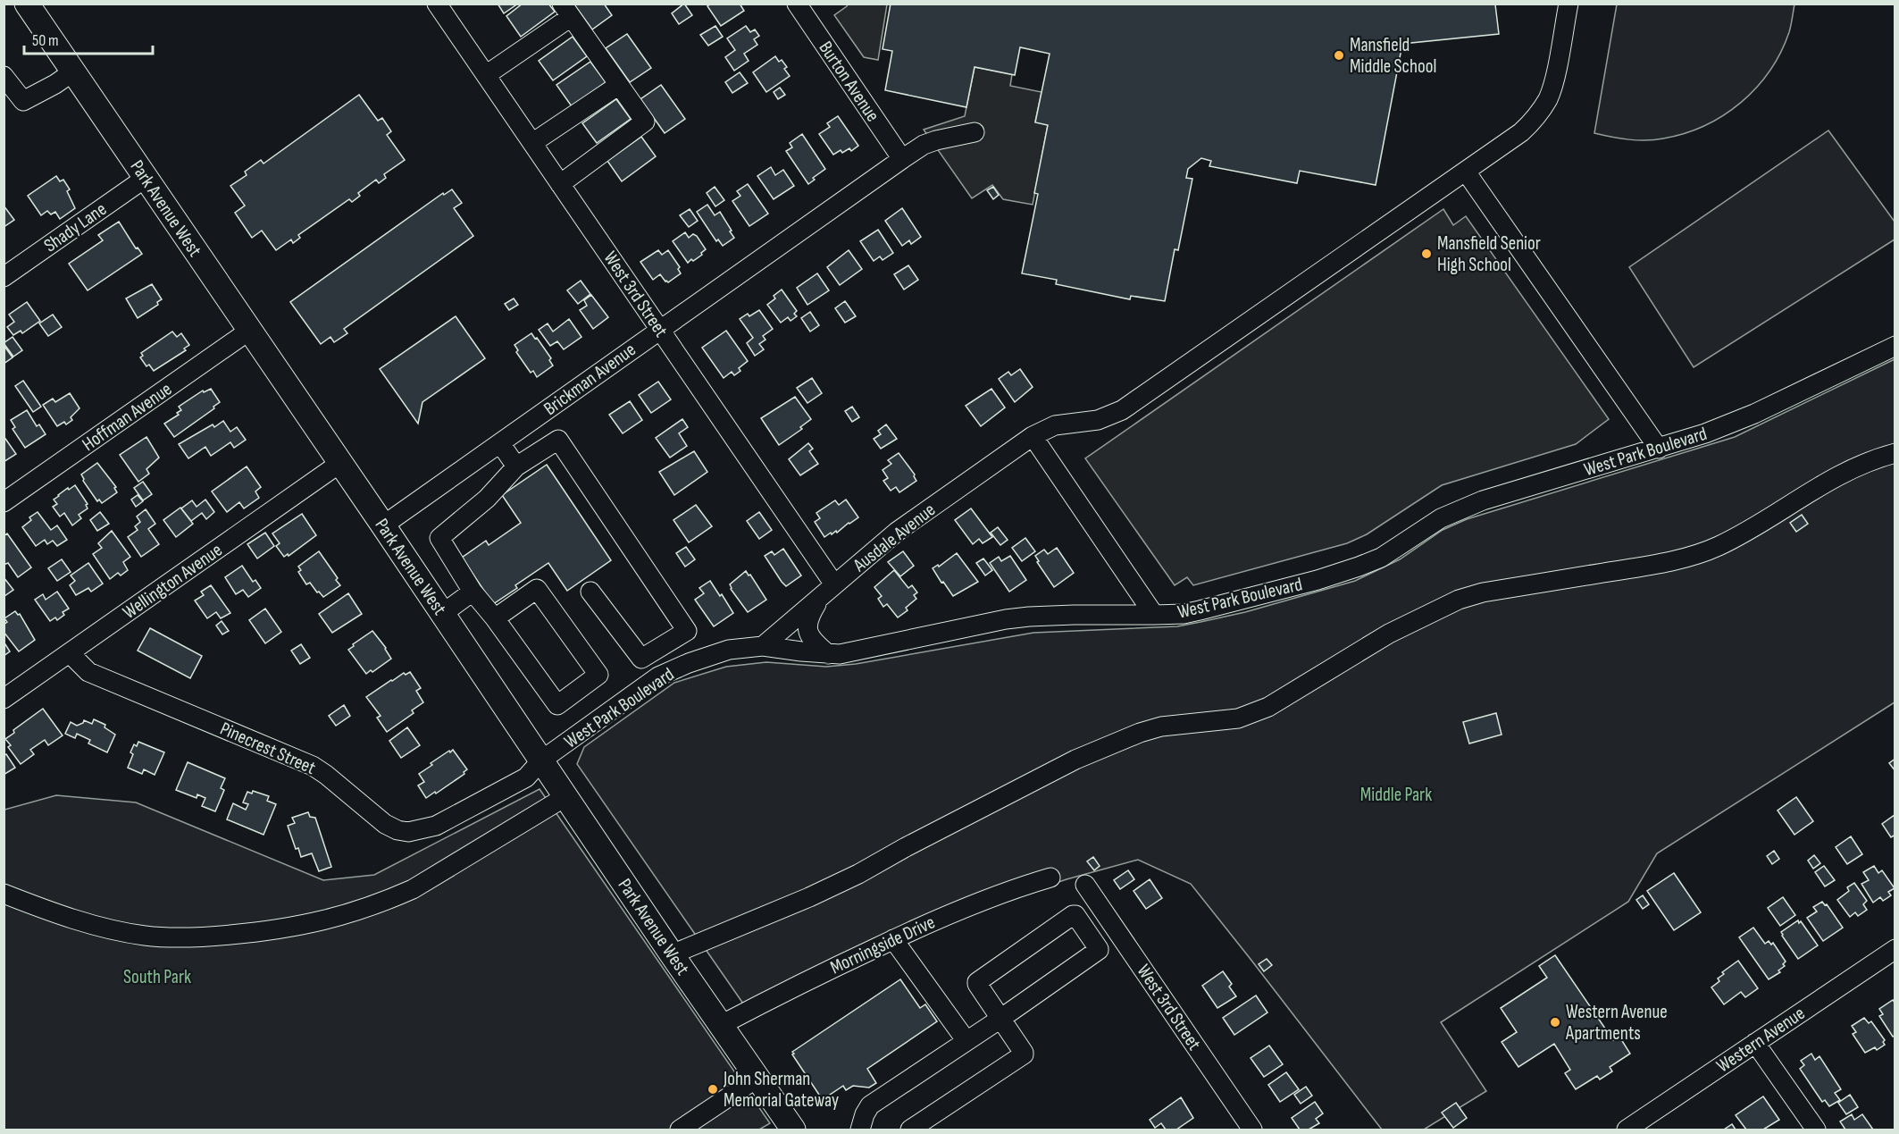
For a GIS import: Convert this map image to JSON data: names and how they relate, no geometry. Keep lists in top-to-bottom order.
{
  "streets": {
    "main road": ["Park Avenue West"],
    "street": [
      "Burton Avenue",
      "Shady Lane",
      "West 3rd Street",
      "Brickman Avenue",
      "Hoffman Avenue",
      "West Park Boulevard",
      "Ausdale Avenue",
      "Wellington Avenue",
      "Pinecrest Street",
      "Morningside Drive",
      "Western Avenue"
    ]
  },
  "crossings": [
    ["Burton Avenue", "Brickman Avenue"],
    ["Park Avenue West", "Shady Lane"],
    ["Park Avenue West", "Brickman Avenue"],
    ["Park Avenue West", "Hoffman Avenue"],
    ["Park Avenue West", "West Park Boulevard"],
    ["Park Avenue West", "Wellington Avenue"],
    ["Park Avenue West", "Pinecrest Street"],
    ["Park Avenue West", "Morningside Drive"],
    ["West 3rd Street", "Brickman Avenue"],
    ["West 3rd Street", "Ausdale Avenue"],
    ["West Park Boulevard", "Ausdale Avenue"],
    ["West Park Boulevard", "Pinecrest Street"],
    ["Wellington Avenue", "Pinecrest Street"]
  ],
  "parks": ["Middle Park", "South Park"],
  "places": [
    "Mansfield Middle School",
    "Mansfield Senior High School",
    "Western Avenue Apartments",
    "John Sherman Memorial Gateway"
  ],
  "scale_bar": "50 m"
}
